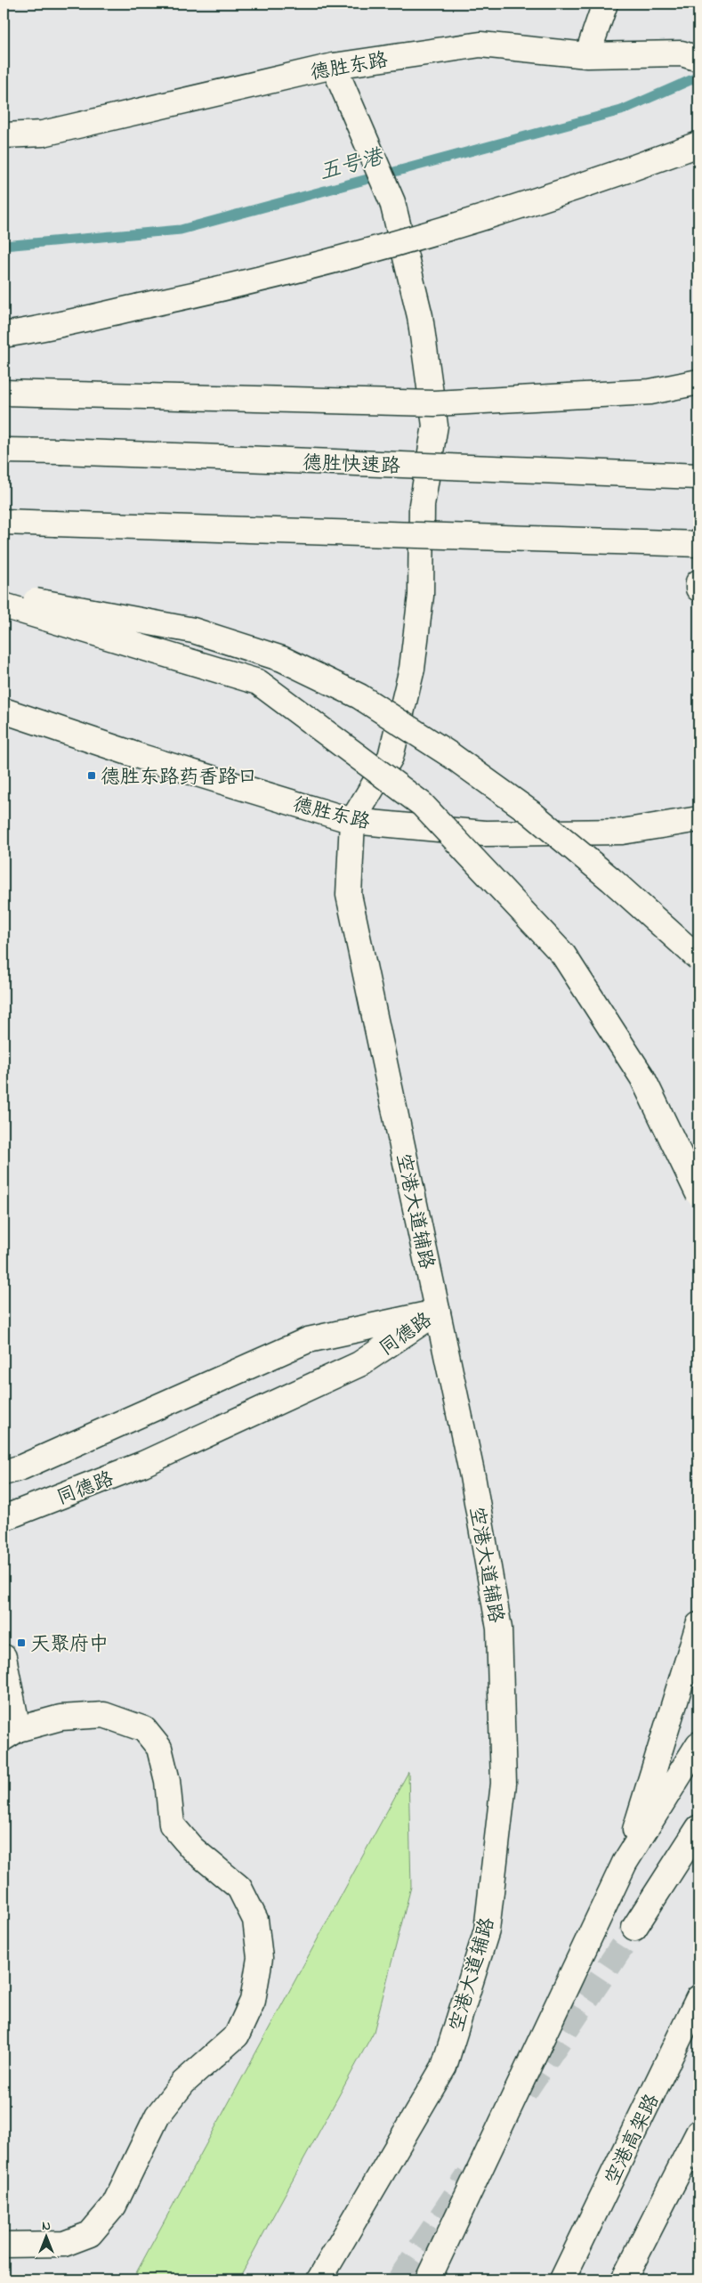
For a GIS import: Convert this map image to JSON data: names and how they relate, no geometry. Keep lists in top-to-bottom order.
{
  "streets": {
    "main road": [
      "德胜东路",
      "德胜快速路",
      "空港大道辅路",
      "同德路",
      "空港高架路"
    ]
  },
  "crossings": [
    ["德胜东路", "空港大道辅路"],
    ["空港大道辅路", "同德路"]
  ],
  "water": ["五号港"],
  "places": {
    "transit": ["德胜东路药香路口", "天聚府中"]
  },
  "north": "top"
}
